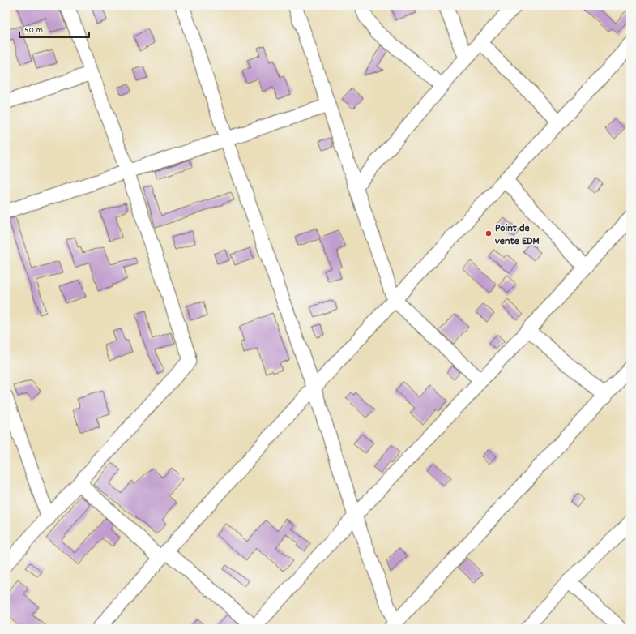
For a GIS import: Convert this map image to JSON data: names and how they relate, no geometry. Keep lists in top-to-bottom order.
{
  "places": ["Point de vente EDM"],
  "scale_bar": "50 m"
}
